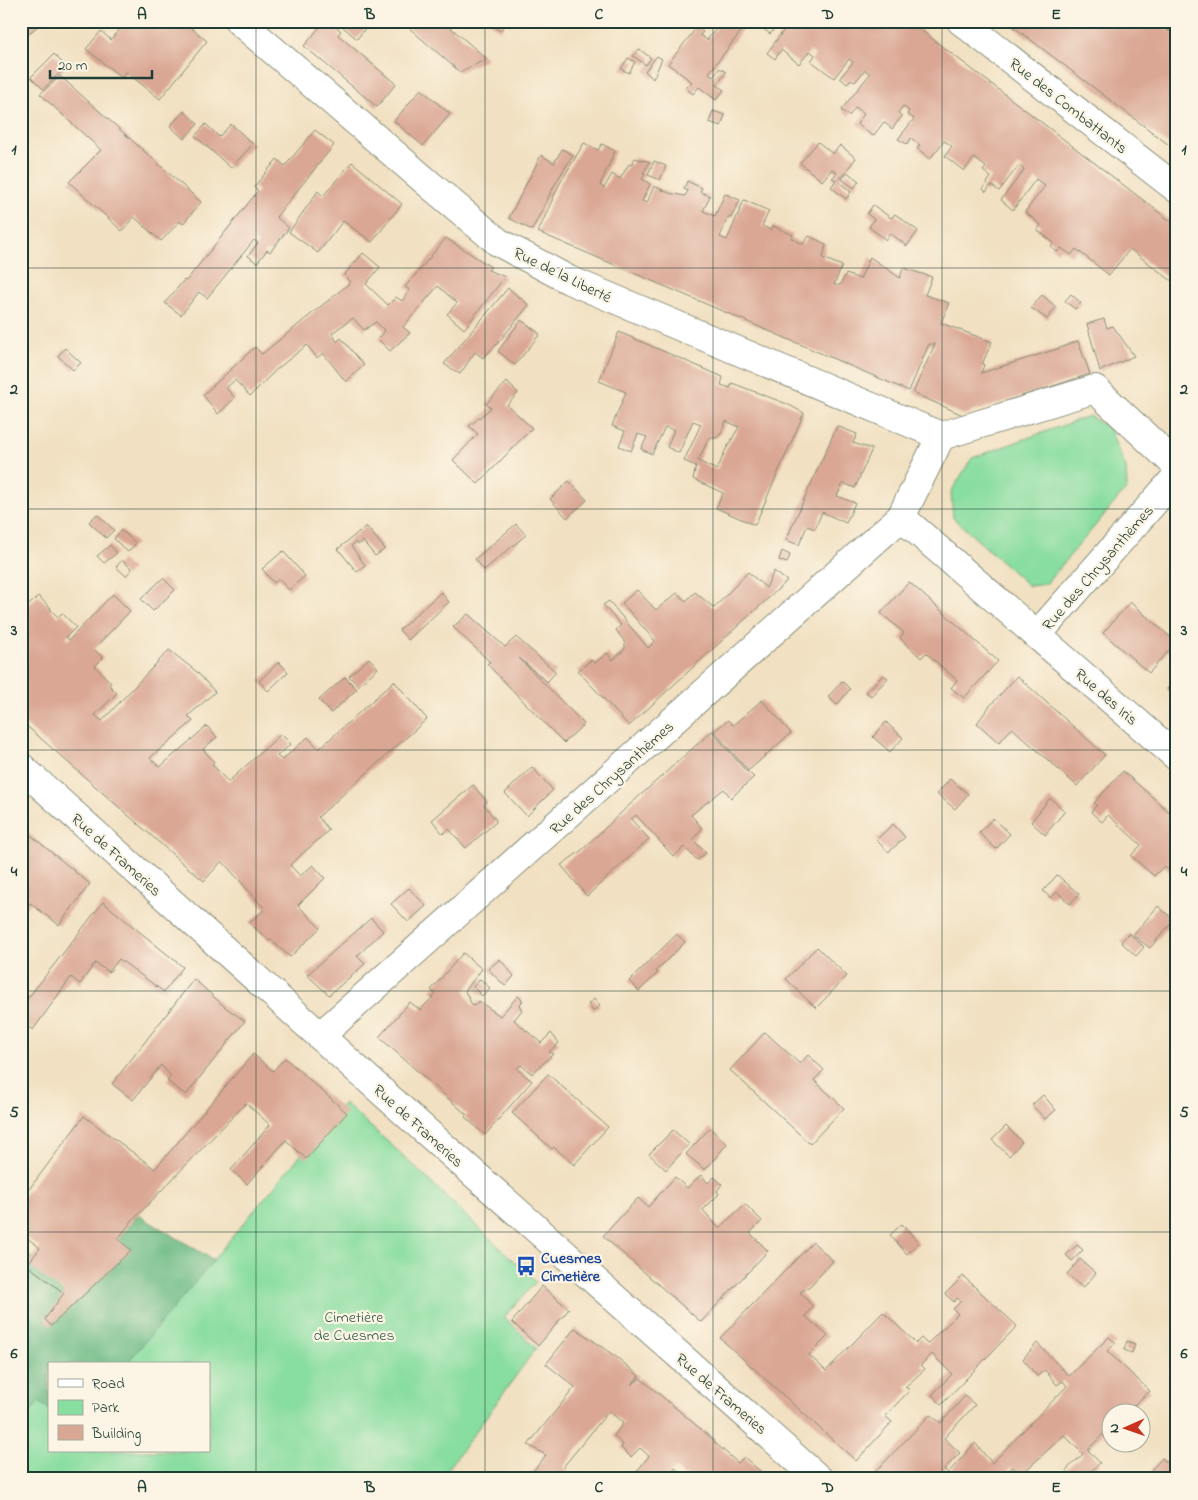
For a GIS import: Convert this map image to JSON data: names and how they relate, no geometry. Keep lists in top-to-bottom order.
{
  "streets": {
    "street": [
      "Rue des Combattants",
      "Rue de la Liberté",
      "Rue des Chrysanthèmes",
      "Rue des Iris",
      "Rue de Frameries"
    ]
  },
  "crossings": [
    ["Rue de la Liberté", "Rue des Chrysanthèmes"],
    ["Rue des Chrysanthèmes", "Rue des Iris"],
    ["Rue des Chrysanthèmes", "Rue de Frameries"]
  ],
  "parks": ["Cimetière de Cuesmes"],
  "places": {
    "bus stop": ["Cuesmes Cimetière"]
  },
  "legend": ["Road", "Park", "Building"],
  "scale_bar": "20 m",
  "north": "left",
  "grid": {
    "columns": [
      "A",
      "B",
      "C",
      "D",
      "E"
    ],
    "rows": [
      "1",
      "2",
      "3",
      "4",
      "5",
      "6"
    ]
  }
}
